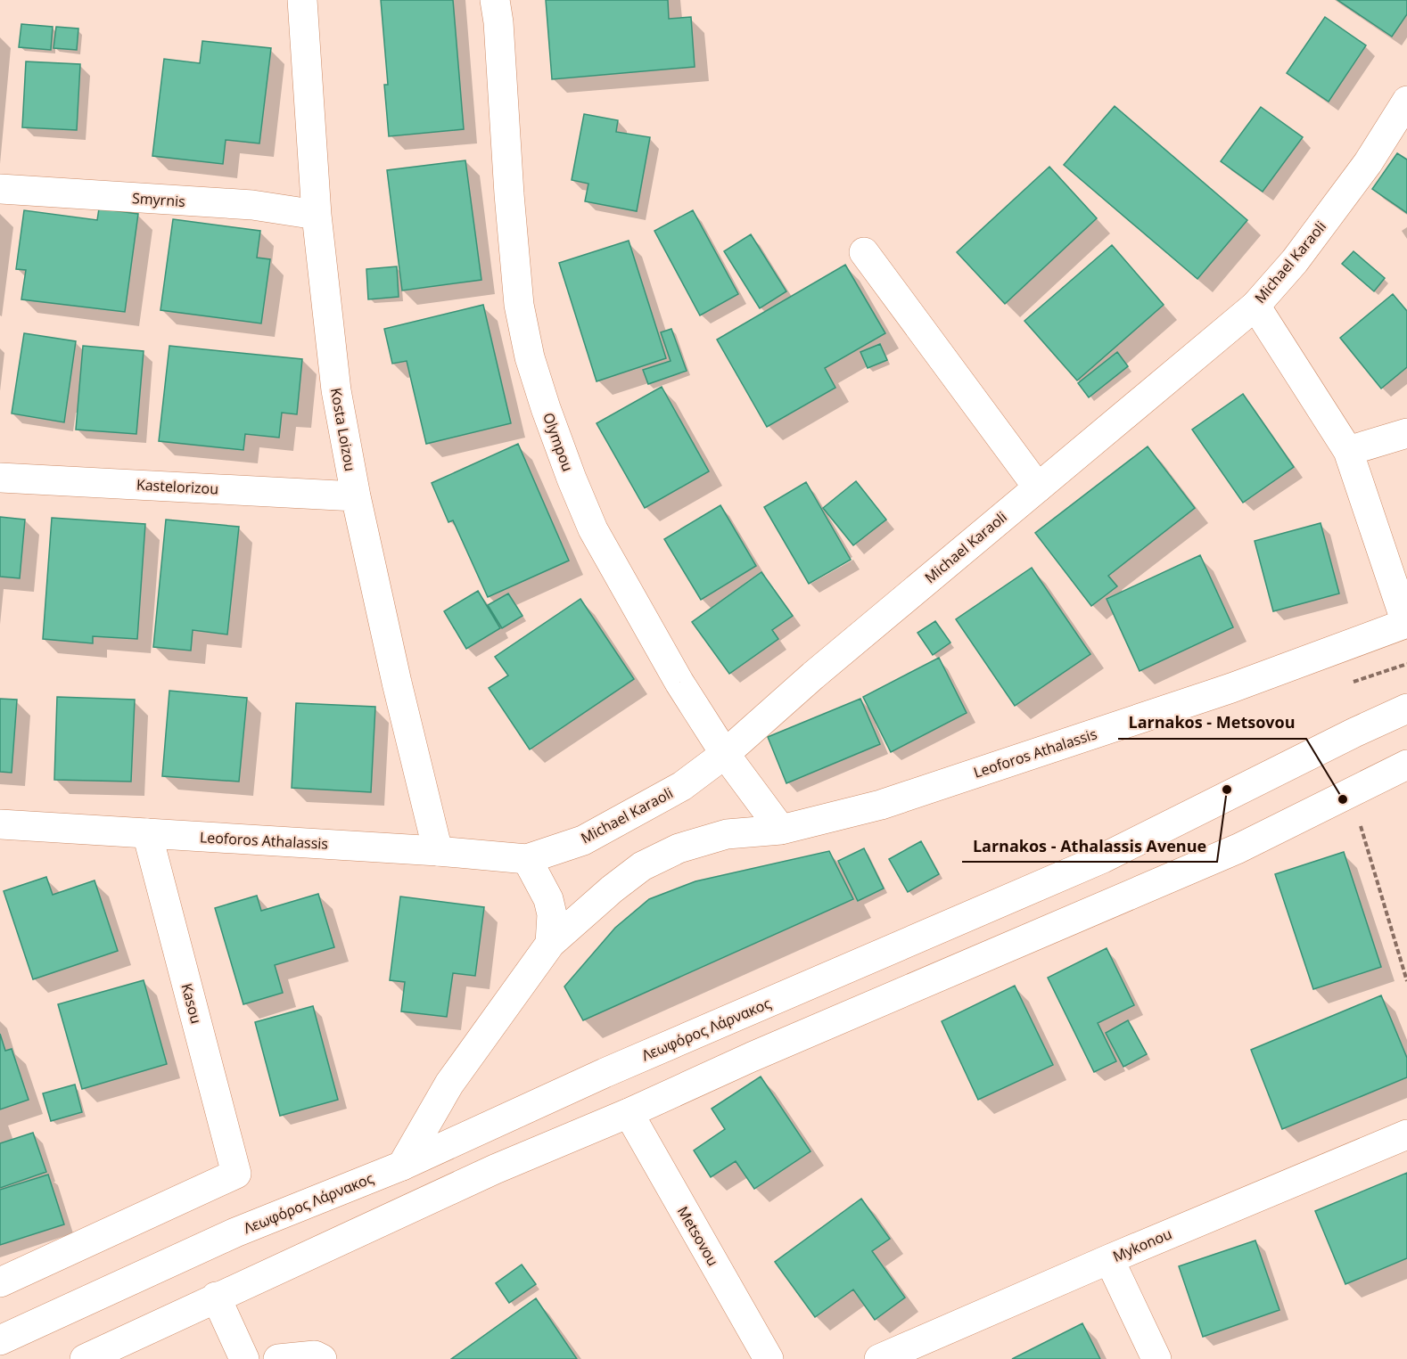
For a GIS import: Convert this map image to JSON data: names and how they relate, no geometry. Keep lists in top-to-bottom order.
{
  "streets": {
    "street": [
      "Smyrnis",
      "Michael Karaoli",
      "Kosta Loizou",
      "Olympou",
      "Kastelorizou",
      "Leoforos Athalassis",
      "Kasou",
      "Λεωφόρος Λάρνακος",
      "Metsovou",
      "Mykonou"
    ]
  },
  "crossings": [
    ["Smyrnis", "Kosta Loizou"],
    ["Michael Karaoli", "Olympou"],
    ["Michael Karaoli", "Leoforos Athalassis"],
    ["Kosta Loizou", "Kastelorizou"],
    ["Kosta Loizou", "Leoforos Athalassis"],
    ["Olympou", "Leoforos Athalassis"],
    ["Leoforos Athalassis", "Kasou"]
  ],
  "places": ["Larnakos - Athalassis Avenue", "Larnakos - Metsovou"]
}
